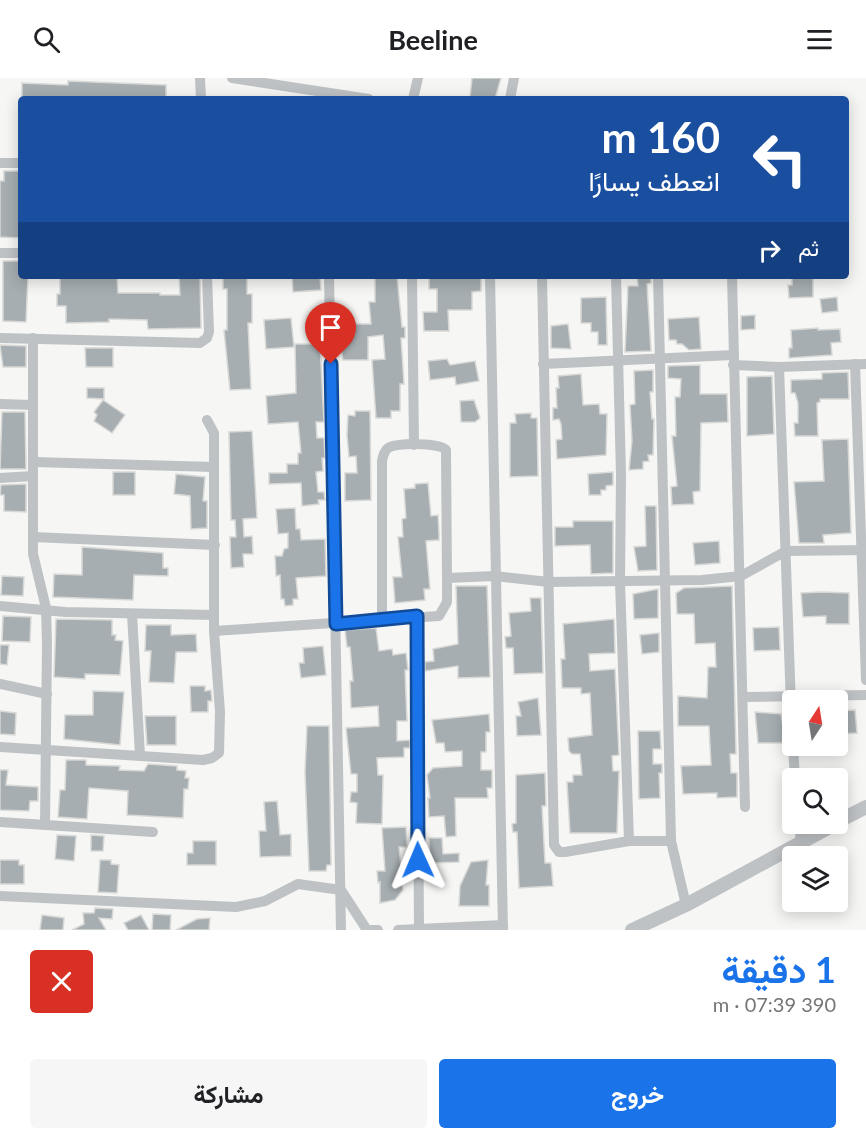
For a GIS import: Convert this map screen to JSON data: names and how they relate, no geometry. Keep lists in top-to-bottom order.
{
  "north": "top",
  "page": {
    "header": "Beeline",
    "turn": ["160 m", "انعطف يسارًا"],
    "then": "ثم",
    "heading": ["1 دقيقة", "390 m · 07:39"],
    "buttons": ["خروج", "مشاركة"]
  }
}
